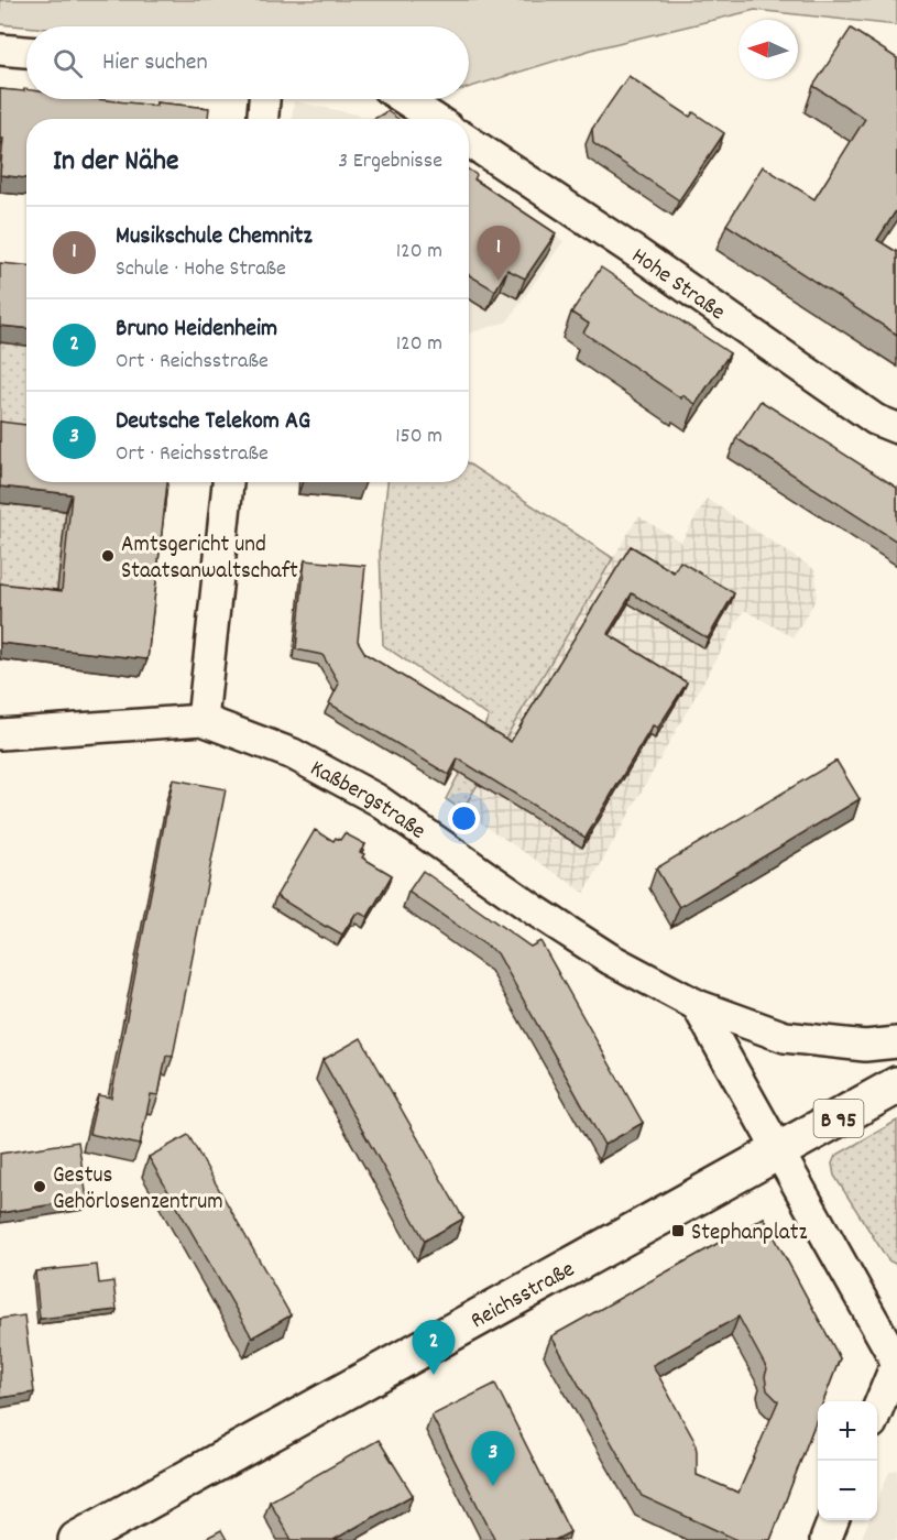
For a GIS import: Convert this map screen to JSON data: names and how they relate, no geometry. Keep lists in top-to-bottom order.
{
  "streets": {
    "main road": ["B 95", "Reichsstraße"],
    "street": ["Hohe Straße", "Kaßbergstraße"]
  },
  "places": {
    "other": ["Amtsgericht und Staatsanwaltschaft", "Gestus Gehörlosenzentrum"],
    "transit": ["Stephanplatz"]
  },
  "north": "left",
  "page": {
    "search": "Hier suchen",
    "heading": ["In der Nähe", "3 Ergebnisse"],
    "list": [
      {
        "mark": "1",
        "name": "Musikschule Chemnitz",
        "note": "Schule · Hohe Straße",
        "value": "120 m"
      },
      {
        "mark": "2",
        "name": "Bruno Heidenheim",
        "note": "Ort · Reichsstraße",
        "value": "120 m"
      },
      {
        "mark": "3",
        "name": "Deutsche Telekom AG",
        "note": "Ort · Reichsstraße",
        "value": "150 m"
      }
    ],
    "pins": ["1", "2", "3"],
    "map_buttons": ["+", "−"]
  }
}
